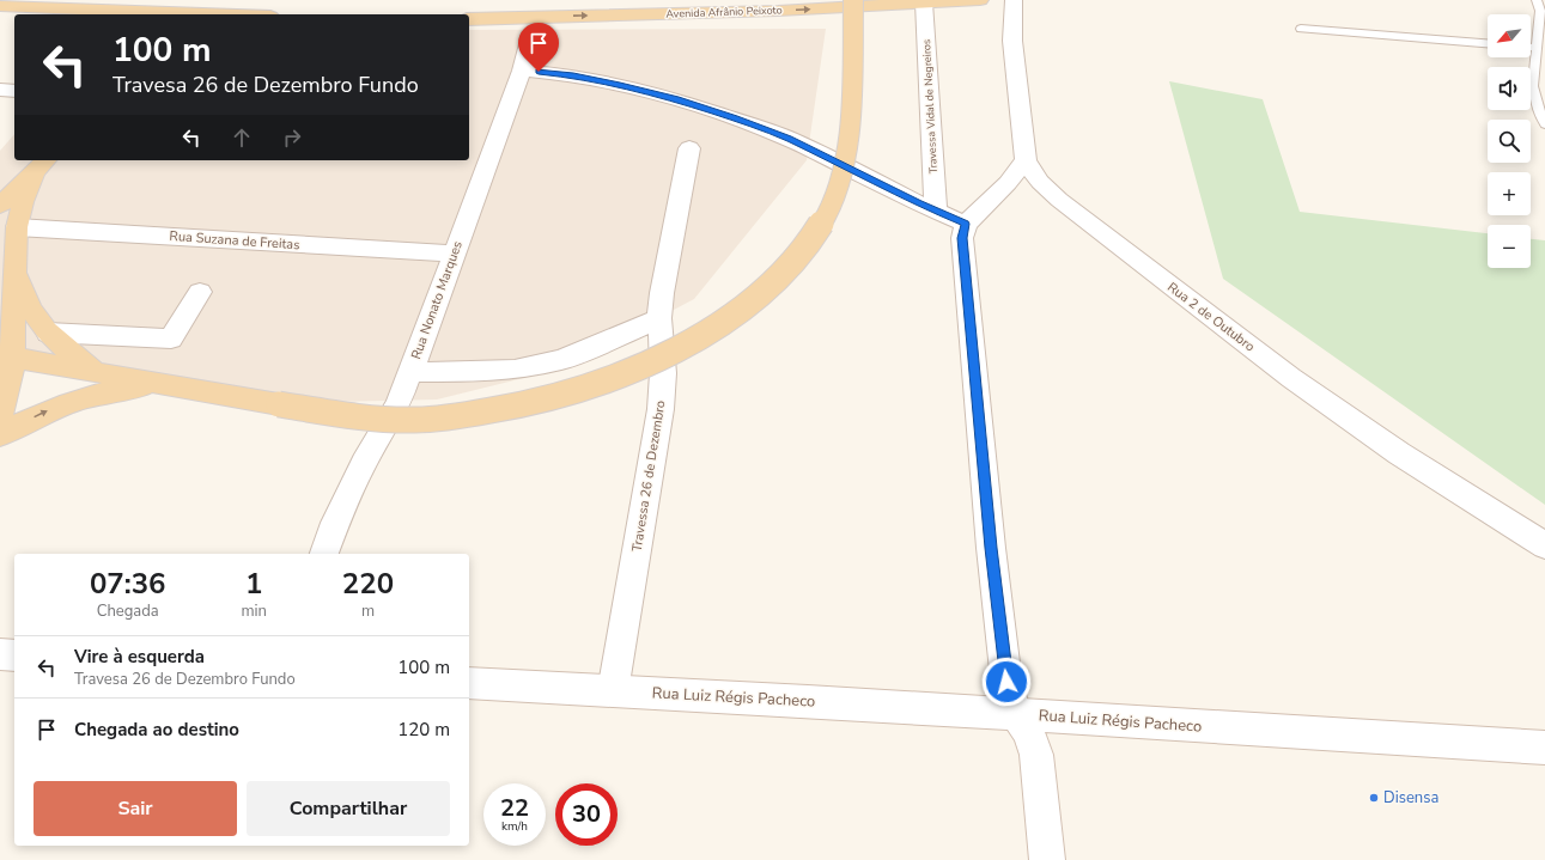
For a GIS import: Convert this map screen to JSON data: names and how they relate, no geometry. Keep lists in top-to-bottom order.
{
  "streets": {
    "main road": ["Avenida Afrânio Peixoto"],
    "street": [
      "Travessa Vidal de Negreiros",
      "Rua Suzana de Freitas",
      "Rua Nonato Marques",
      "Rua 2 de Outubro",
      "Travessa 26 de Dezembro",
      "Rua Luiz Régis Pacheco"
    ]
  },
  "crossings": [
    ["Avenida Afrânio Peixoto", "Travessa Vidal de Negreiros"],
    ["Rua Suzana de Freitas", "Rua Nonato Marques"],
    ["Travessa 26 de Dezembro", "Rua Luiz Régis Pacheco"]
  ],
  "one_way": ["Avenida Afrânio Peixoto"],
  "places": ["Disensa"],
  "north": "bottom left",
  "page": {
    "map_buttons": ["+", "−"],
    "turn": ["100 m", "Travesa 26 de Dezembro Fundo"],
    "eta": [
      "07:36",
      "Chegada",
      "1",
      "min",
      "220",
      "m"
    ],
    "list": [
      {
        "name": "Vire à esquerda",
        "note": "Travesa 26 de Dezembro Fundo",
        "value": "100 m"
      },
      {
        "name": "Chegada ao destino",
        "value": "120 m"
      }
    ],
    "buttons": ["Sair", "Compartilhar"],
    "speed": "22 km/h",
    "limit": "30"
  }
}
